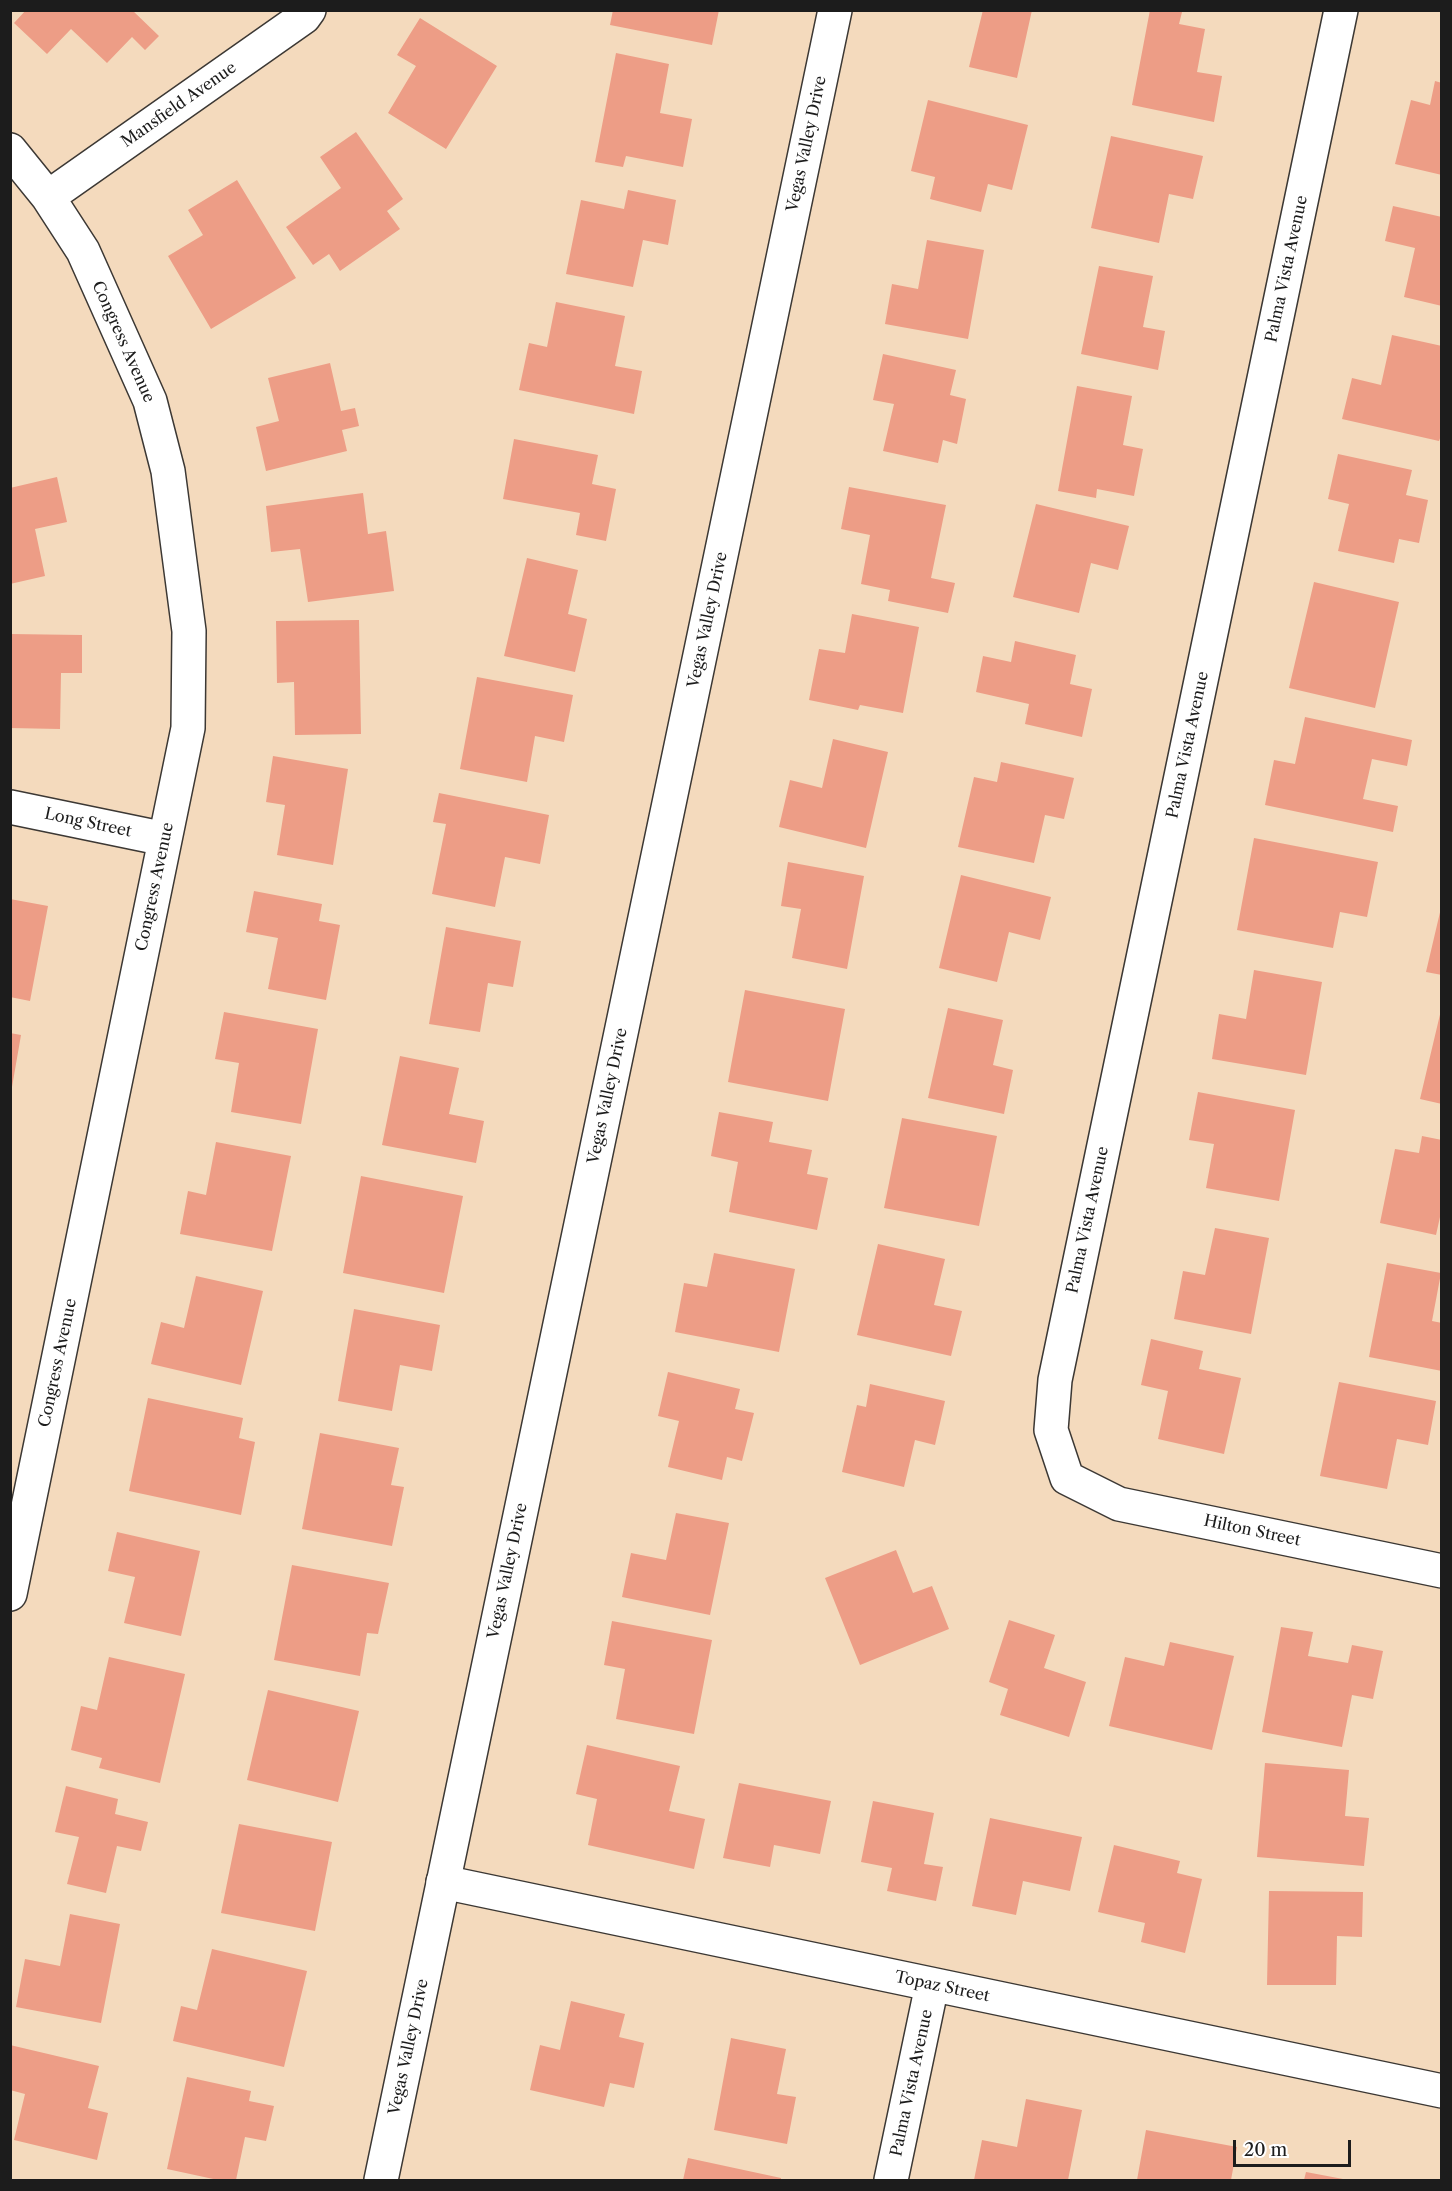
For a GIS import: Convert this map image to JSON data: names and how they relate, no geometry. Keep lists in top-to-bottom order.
{
  "streets": {
    "street": [
      "Mansfield Avenue",
      "Vegas Valley Drive",
      "Palma Vista Avenue",
      "Congress Avenue",
      "Long Street",
      "Hilton Street",
      "Topaz Street"
    ]
  },
  "crossings": [
    ["Mansfield Avenue", "Congress Avenue"],
    ["Vegas Valley Drive", "Topaz Street"],
    ["Palma Vista Avenue", "Hilton Street"],
    ["Palma Vista Avenue", "Topaz Street"],
    ["Congress Avenue", "Long Street"]
  ],
  "scale_bar": "20 m"
}
